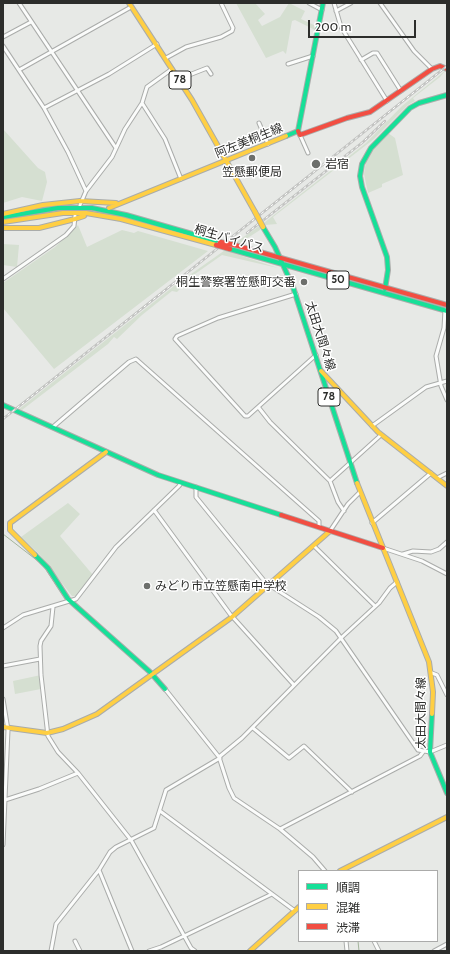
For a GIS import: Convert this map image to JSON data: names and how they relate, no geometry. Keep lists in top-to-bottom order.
{
  "streets": {
    "main road": [
      "78",
      "阿左美桐生線",
      "桐生バイパス",
      "50",
      "太田大間々線"
    ]
  },
  "crossings": [
    ["阿左美桐生線", "太田大間々線"],
    ["桐生バイパス", "太田大間々線"]
  ],
  "places": [
    "笠懸郵便局",
    "岩宿",
    "桐生警察署笠懸町交番",
    "みどり市立笠懸南中学校"
  ],
  "legend": ["順調", "混雑", "渋滞"],
  "scale_bar": "200 m"
}
